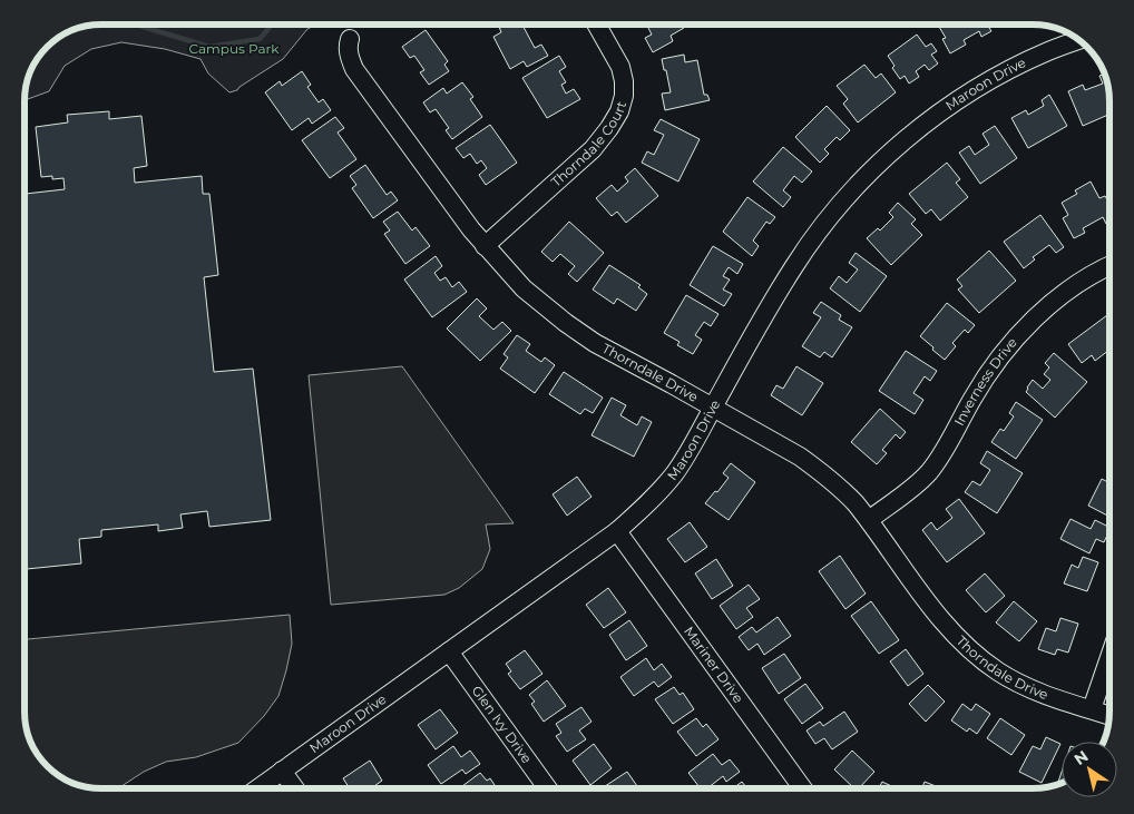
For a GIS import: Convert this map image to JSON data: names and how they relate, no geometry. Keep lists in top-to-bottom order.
{
  "streets": {
    "street": [
      "Maroon Drive",
      "Thorndale Court",
      "Thorndale Drive",
      "Inverness Drive",
      "Mariner Drive",
      "Glen Ivy Drive"
    ]
  },
  "crossings": [
    ["Maroon Drive", "Thorndale Drive"],
    ["Maroon Drive", "Mariner Drive"],
    ["Maroon Drive", "Glen Ivy Drive"],
    ["Thorndale Court", "Thorndale Drive"],
    ["Thorndale Drive", "Inverness Drive"]
  ],
  "parks": ["Campus Park"],
  "north": "top left"
}
